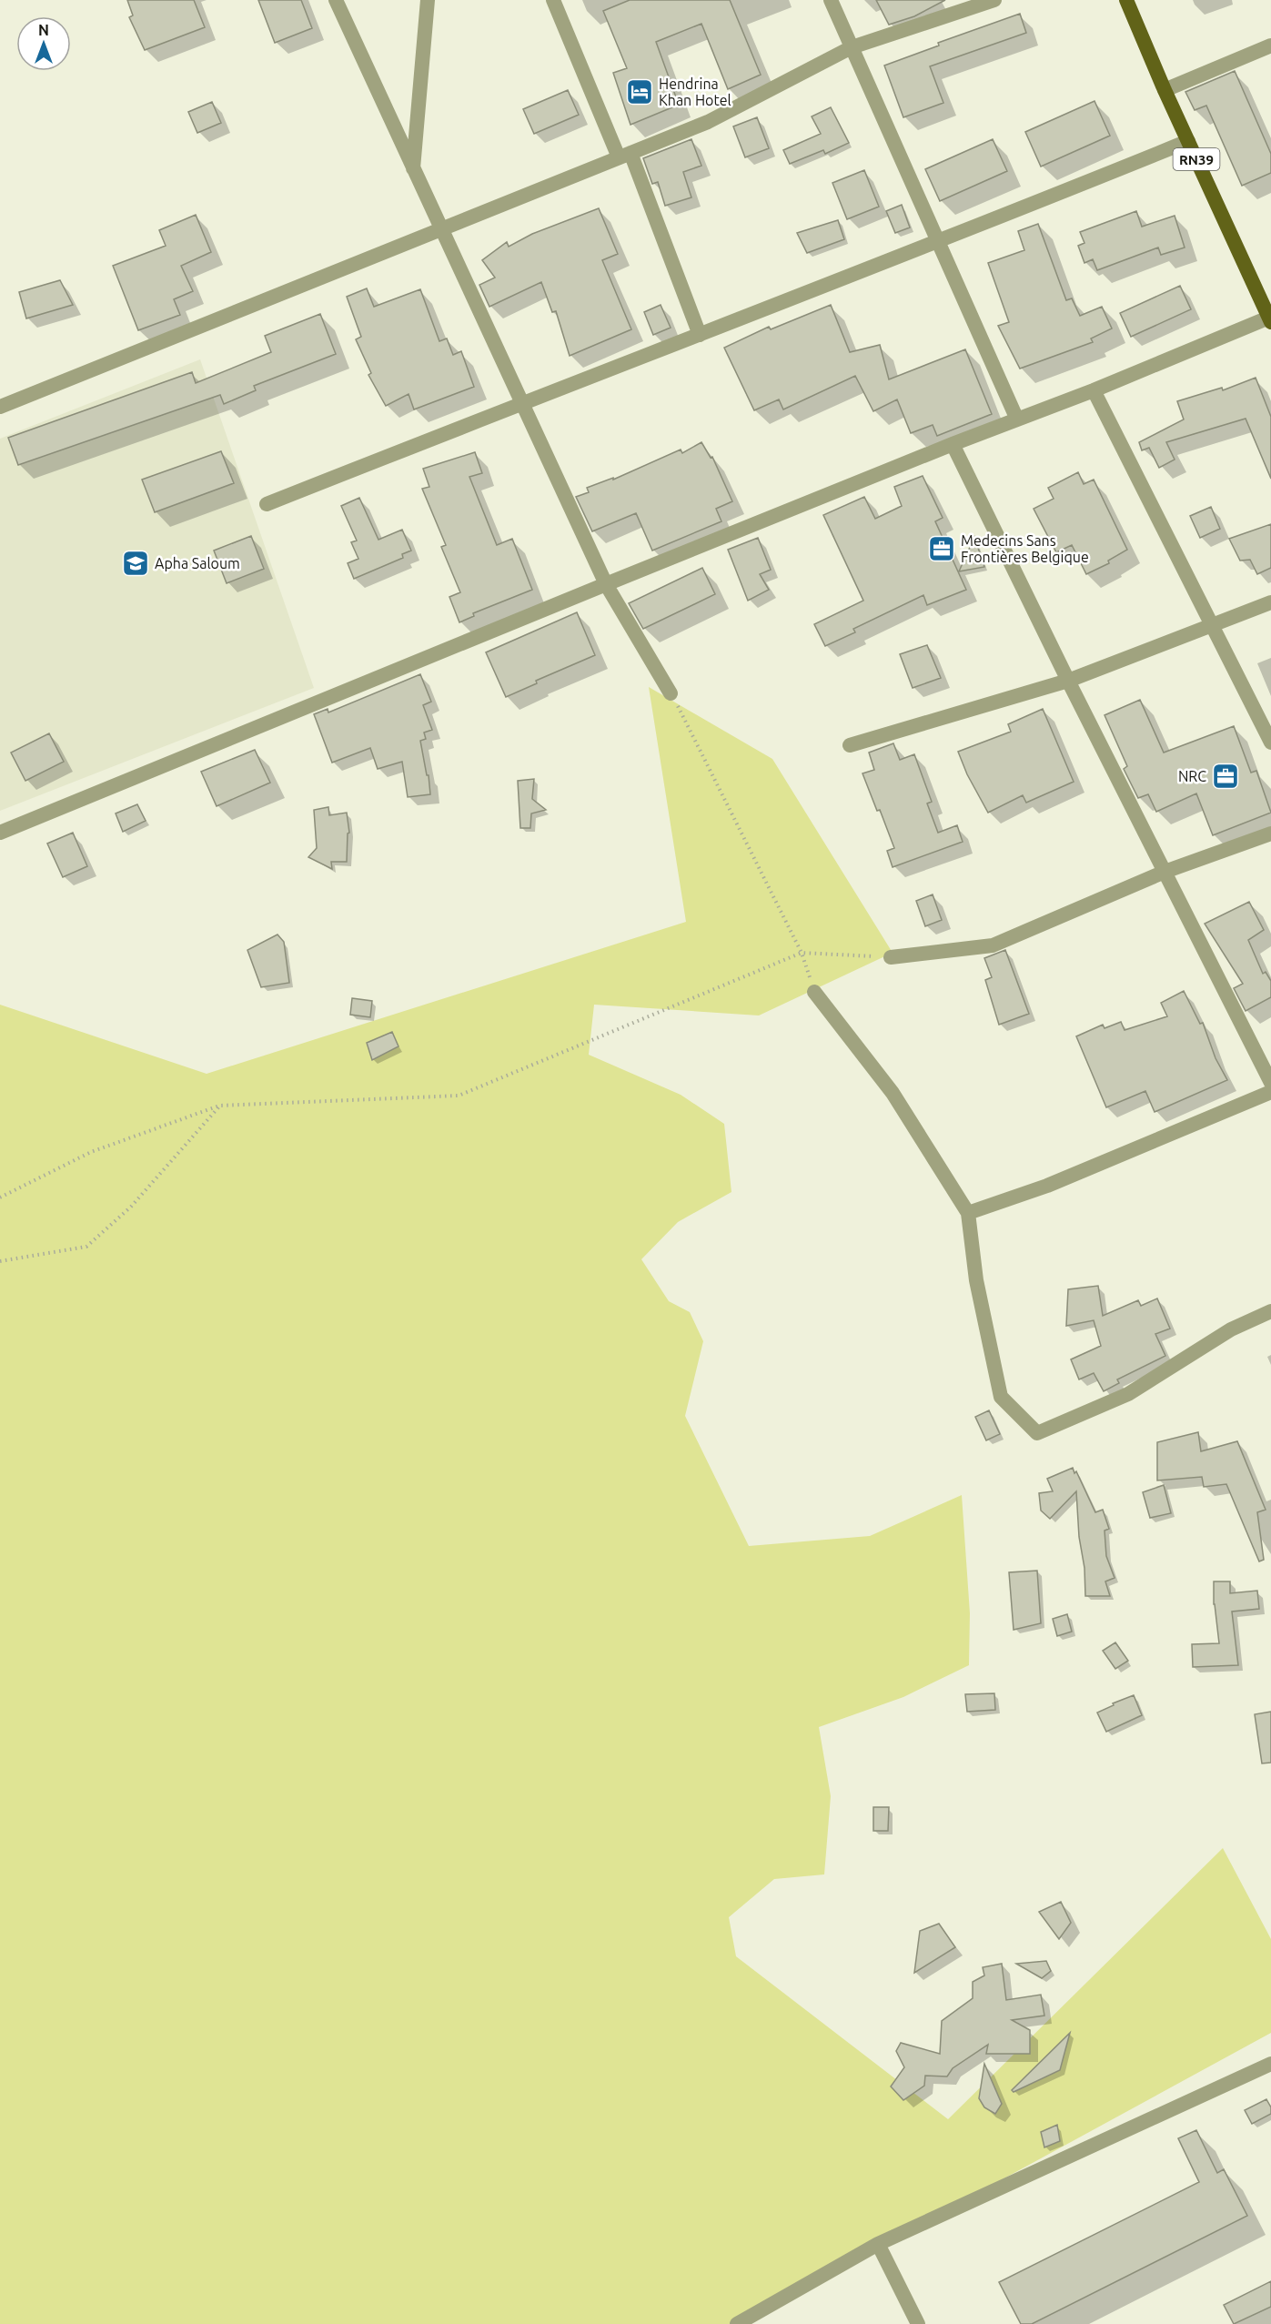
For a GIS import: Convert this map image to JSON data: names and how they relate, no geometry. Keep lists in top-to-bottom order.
{
  "streets": {
    "main road": ["RN39"]
  },
  "places": {
    "hotel": ["Hendrina Khan Hotel"],
    "office": ["Medecins Sans Frontières Belgique", "NRC"],
    "school or university": ["Apha Saloum"]
  },
  "north": "top"
}
